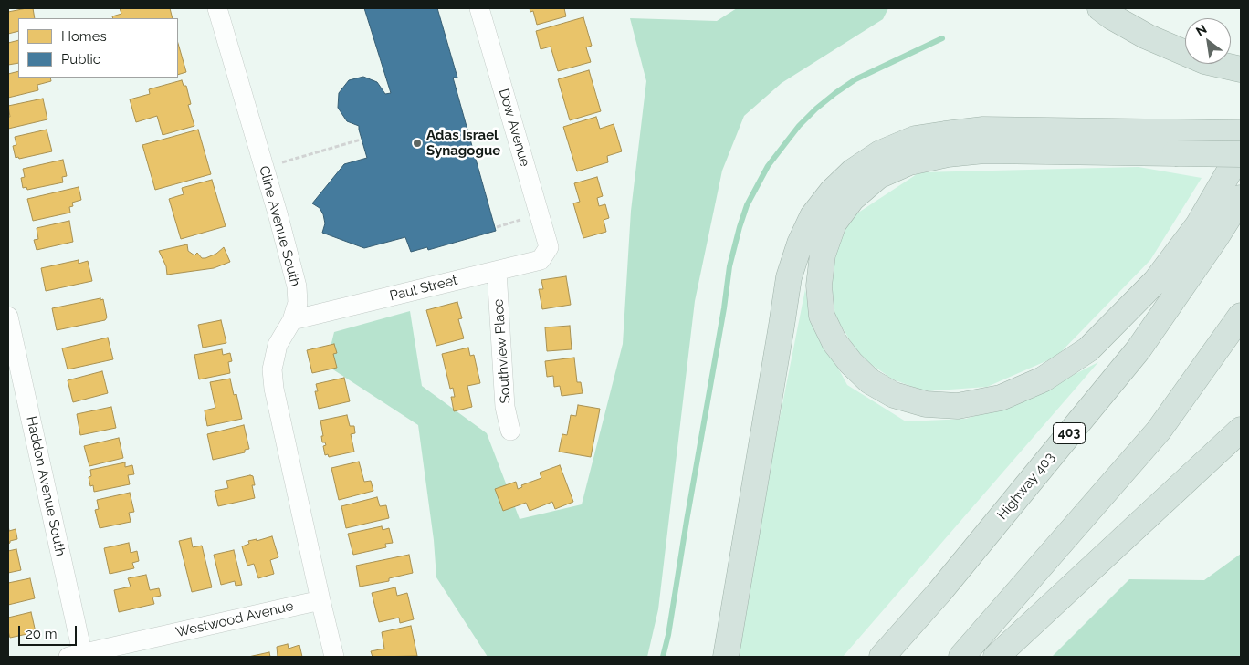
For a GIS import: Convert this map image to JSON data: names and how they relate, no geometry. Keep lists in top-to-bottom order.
{
  "streets": {
    "highway": ["403", "Highway 403"],
    "street": [
      "Dow Avenue",
      "Cline Avenue South",
      "Paul Street",
      "Southview Place",
      "Haddon Avenue South",
      "Westwood Avenue"
    ]
  },
  "crossings": [
    ["Dow Avenue", "Paul Street"],
    ["Cline Avenue South", "Paul Street"],
    ["Cline Avenue South", "Westwood Avenue"],
    ["Paul Street", "Southview Place"],
    ["Haddon Avenue South", "Westwood Avenue"]
  ],
  "places": ["Adas Israel Synagogue"],
  "legend": ["Homes", "Public"],
  "scale_bar": "20 m",
  "north": "top left"
}
